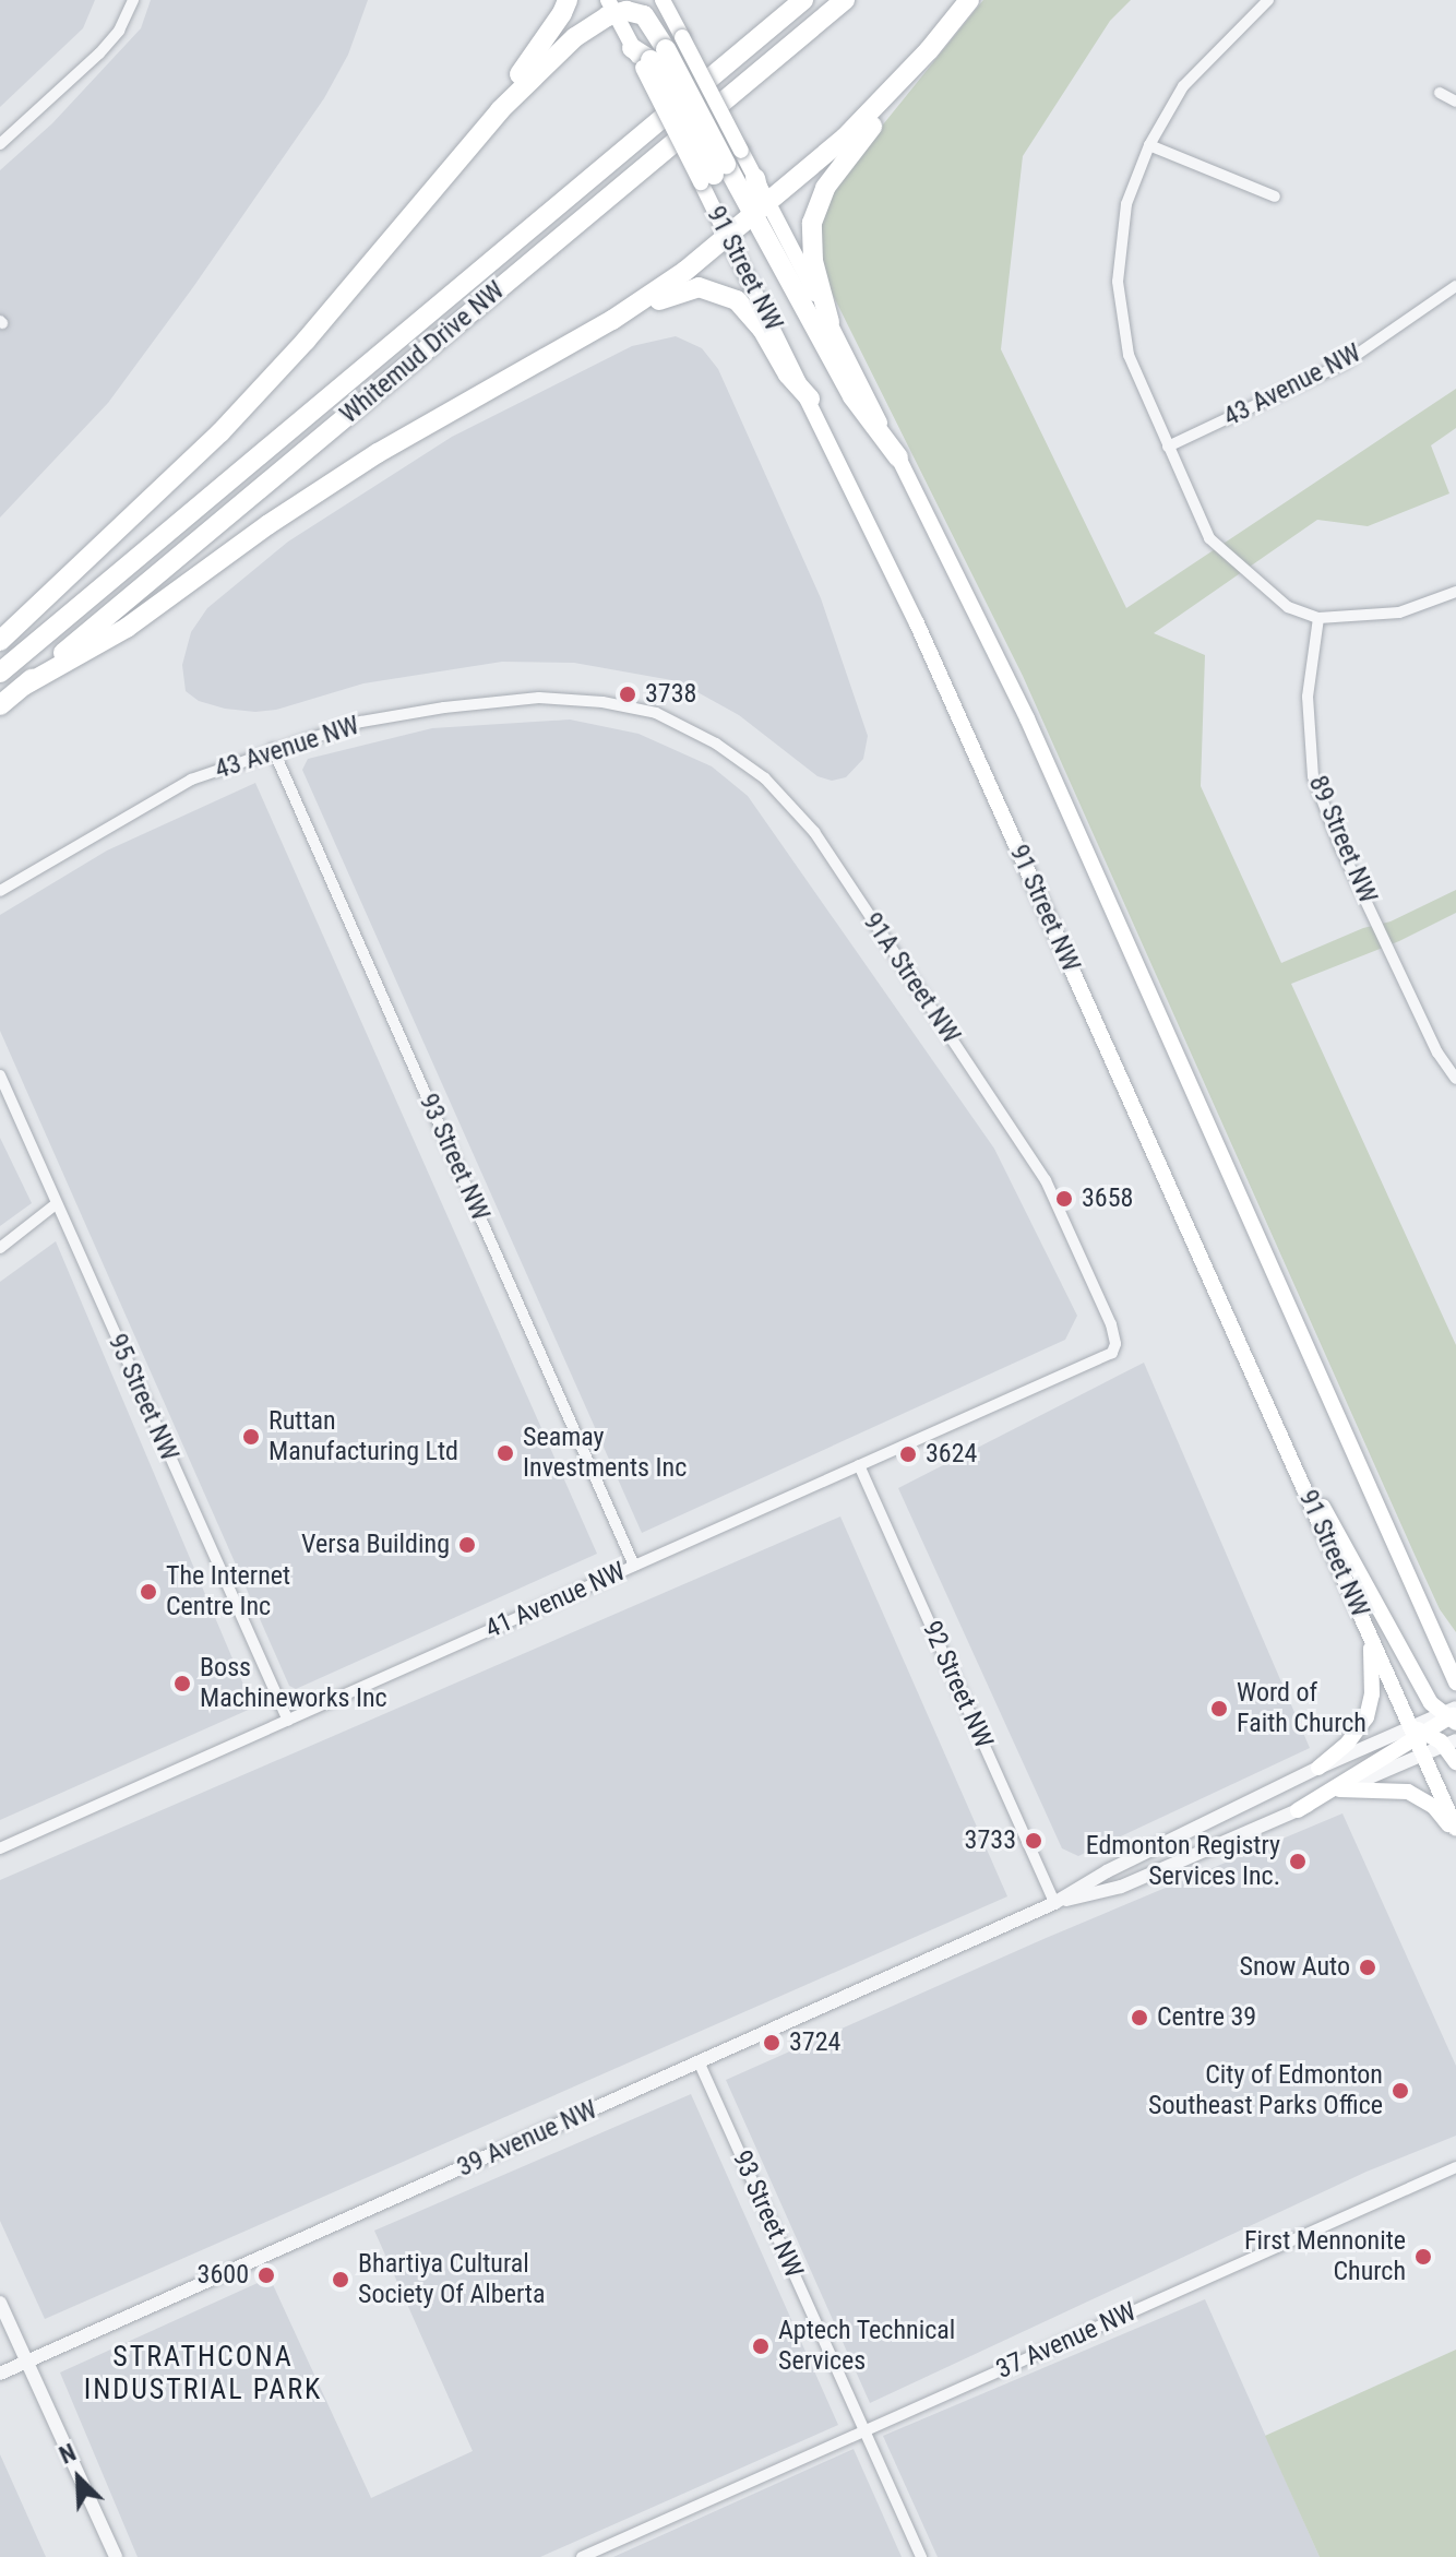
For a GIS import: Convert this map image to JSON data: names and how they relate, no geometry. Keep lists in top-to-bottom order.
{
  "streets": {
    "highway": ["Whitemud Drive NW"],
    "main road": ["91 Street NW"],
    "street": [
      "43 Avenue NW",
      "89 Street NW",
      "91A Street NW",
      "93 Street NW",
      "95 Street NW",
      "41 Avenue NW",
      "92 Street NW",
      "39 Avenue NW",
      "37 Avenue NW"
    ]
  },
  "crossings": [
    ["91 Street NW", "39 Avenue NW"],
    ["43 Avenue NW", "91A Street NW"],
    ["43 Avenue NW", "93 Street NW"],
    ["91A Street NW", "41 Avenue NW"],
    ["93 Street NW", "41 Avenue NW"],
    ["93 Street NW", "39 Avenue NW"],
    ["93 Street NW", "37 Avenue NW"],
    ["95 Street NW", "41 Avenue NW"],
    ["41 Avenue NW", "92 Street NW"],
    ["92 Street NW", "39 Avenue NW"]
  ],
  "districts": ["STRATHCONA INDUSTRIAL PARK"],
  "places": [
    "3738",
    "3658",
    "Ruttan Manufacturing Ltd",
    "Seamay Investments Inc",
    "3624",
    "Versa Building",
    "The Internet Centre Inc",
    "Boss Machineworks Inc",
    "Word of Faith Church",
    "3733",
    "Edmonton Registry Services Inc.",
    "Snow Auto",
    "Centre 39",
    "3724",
    "City of Edmonton Southeast Parks Office",
    "First Mennonite Church",
    "3600",
    "Bhartiya Cultural Society Of Alberta",
    "Aptech Technical Services"
  ],
  "north": "top left"
}
